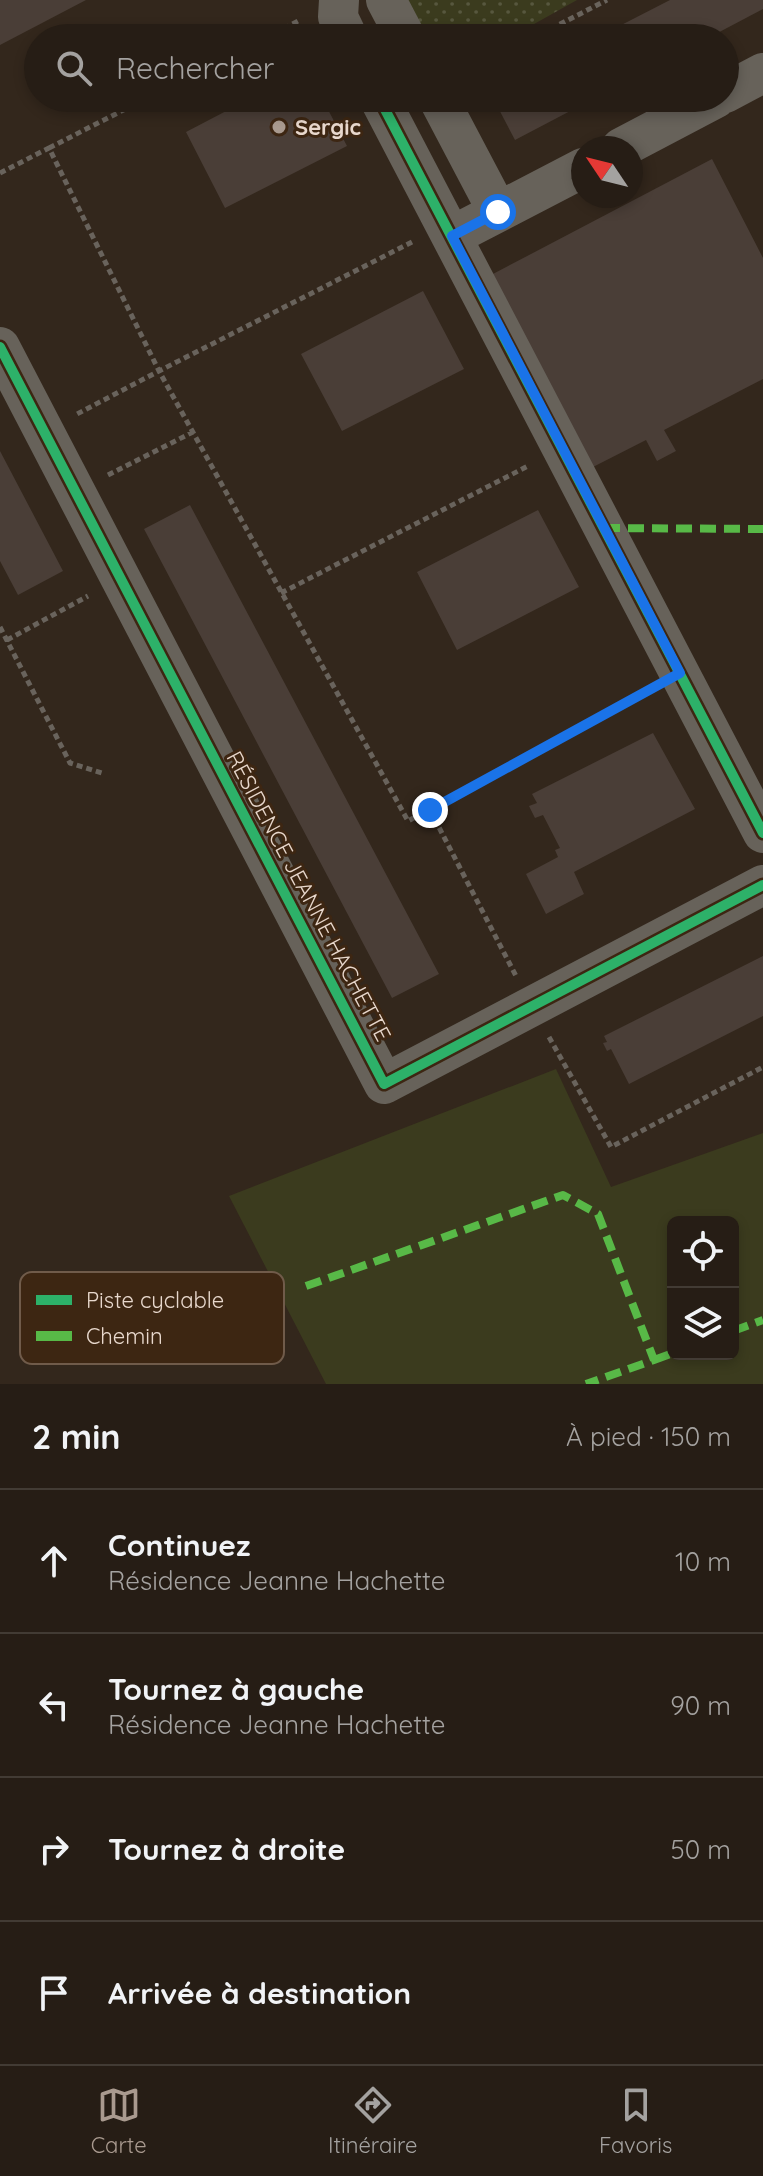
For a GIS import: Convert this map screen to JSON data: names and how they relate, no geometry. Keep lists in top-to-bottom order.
{
  "streets": {
    "street": ["RÉSIDENCE JEANNE HACHETTE"]
  },
  "places": ["Sergic"],
  "legend": ["Piste cyclable", "Chemin"],
  "north": "top left",
  "page": {
    "search": "Rechercher",
    "heading": ["2 min", "À pied · 150 m"],
    "list": [
      ["Continuez", "Résidence Jeanne Hachette", "10 m"],
      ["Tournez à gauche", "Résidence Jeanne Hachette", "90 m"],
      ["Tournez à droite", "50 m"],
      "Arrivée à destination"
    ],
    "nav": ["Carte", "Itinéraire", "Favoris"]
  }
}
